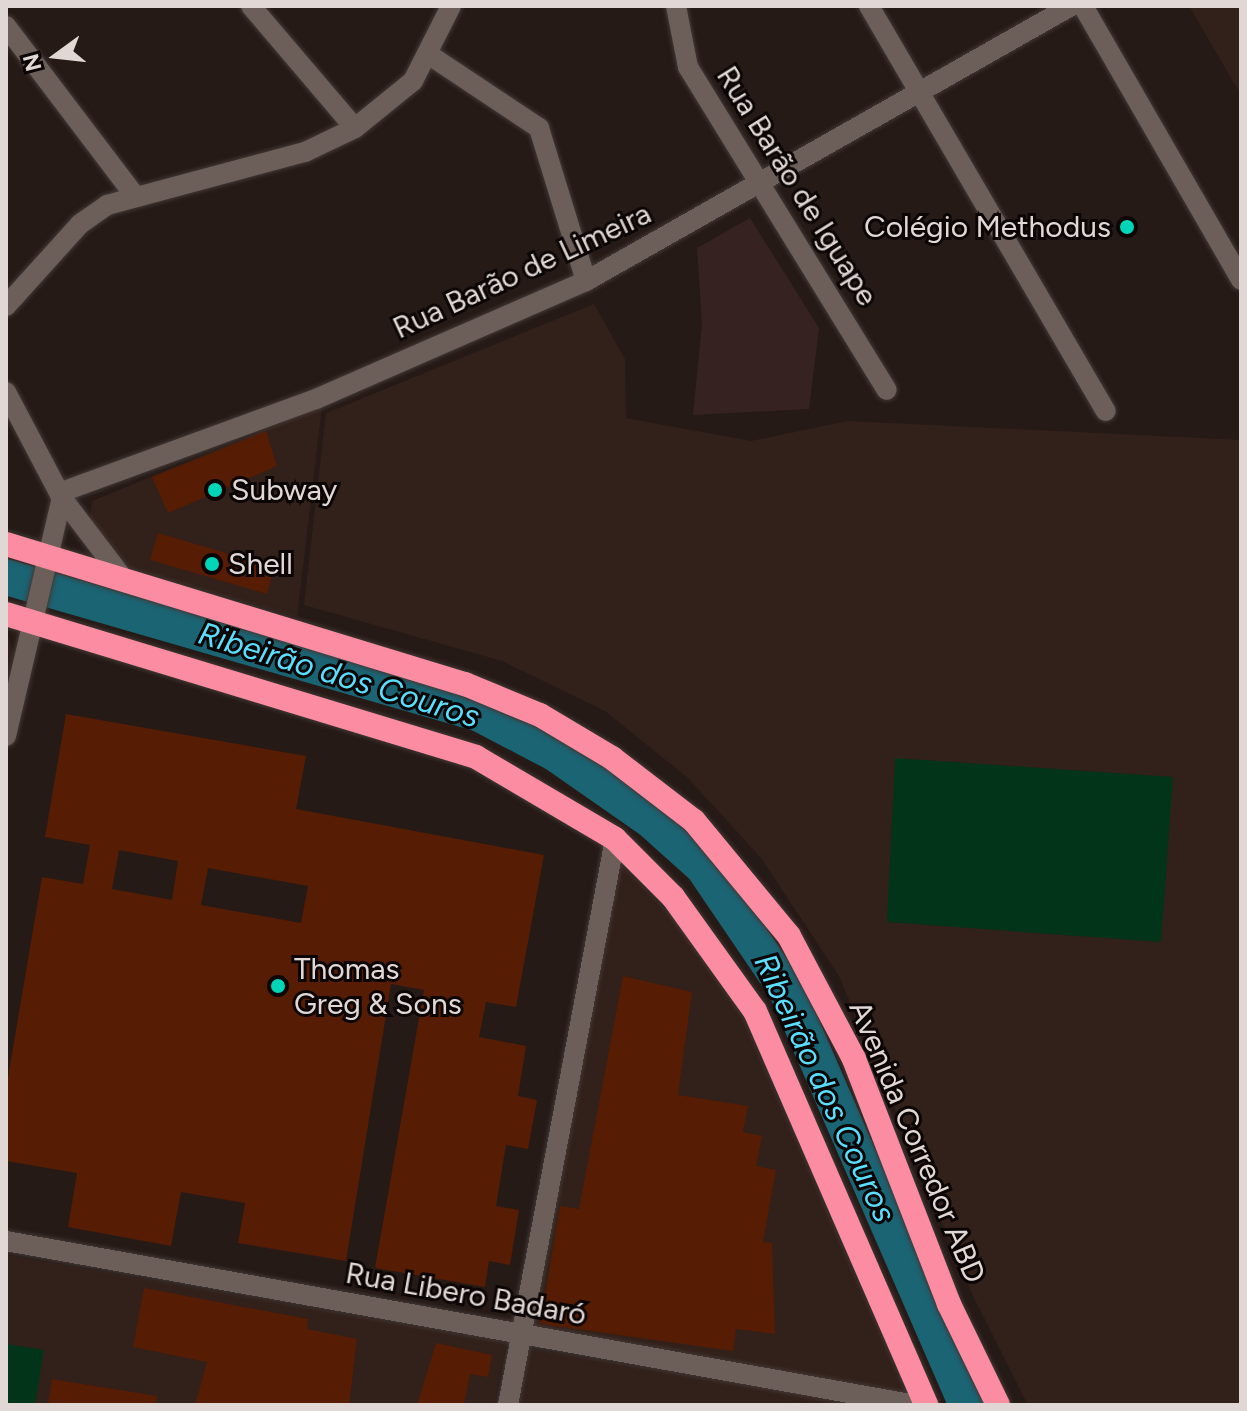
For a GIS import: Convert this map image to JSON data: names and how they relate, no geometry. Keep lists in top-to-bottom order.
{
  "streets": {
    "highway": ["Avenida Corredor ABD"],
    "street": ["Rua Barão de Iguape", "Rua Barão de Limeira", "Rua Libero Badaró"]
  },
  "crossings": [
    ["Rua Barão de Iguape", "Rua Barão de Limeira"]
  ],
  "water": ["Ribeirão dos Couros"],
  "places": [
    "Colégio Methodus",
    "Subway",
    "Shell",
    "Thomas Greg & Sons"
  ],
  "north": "left"
}
